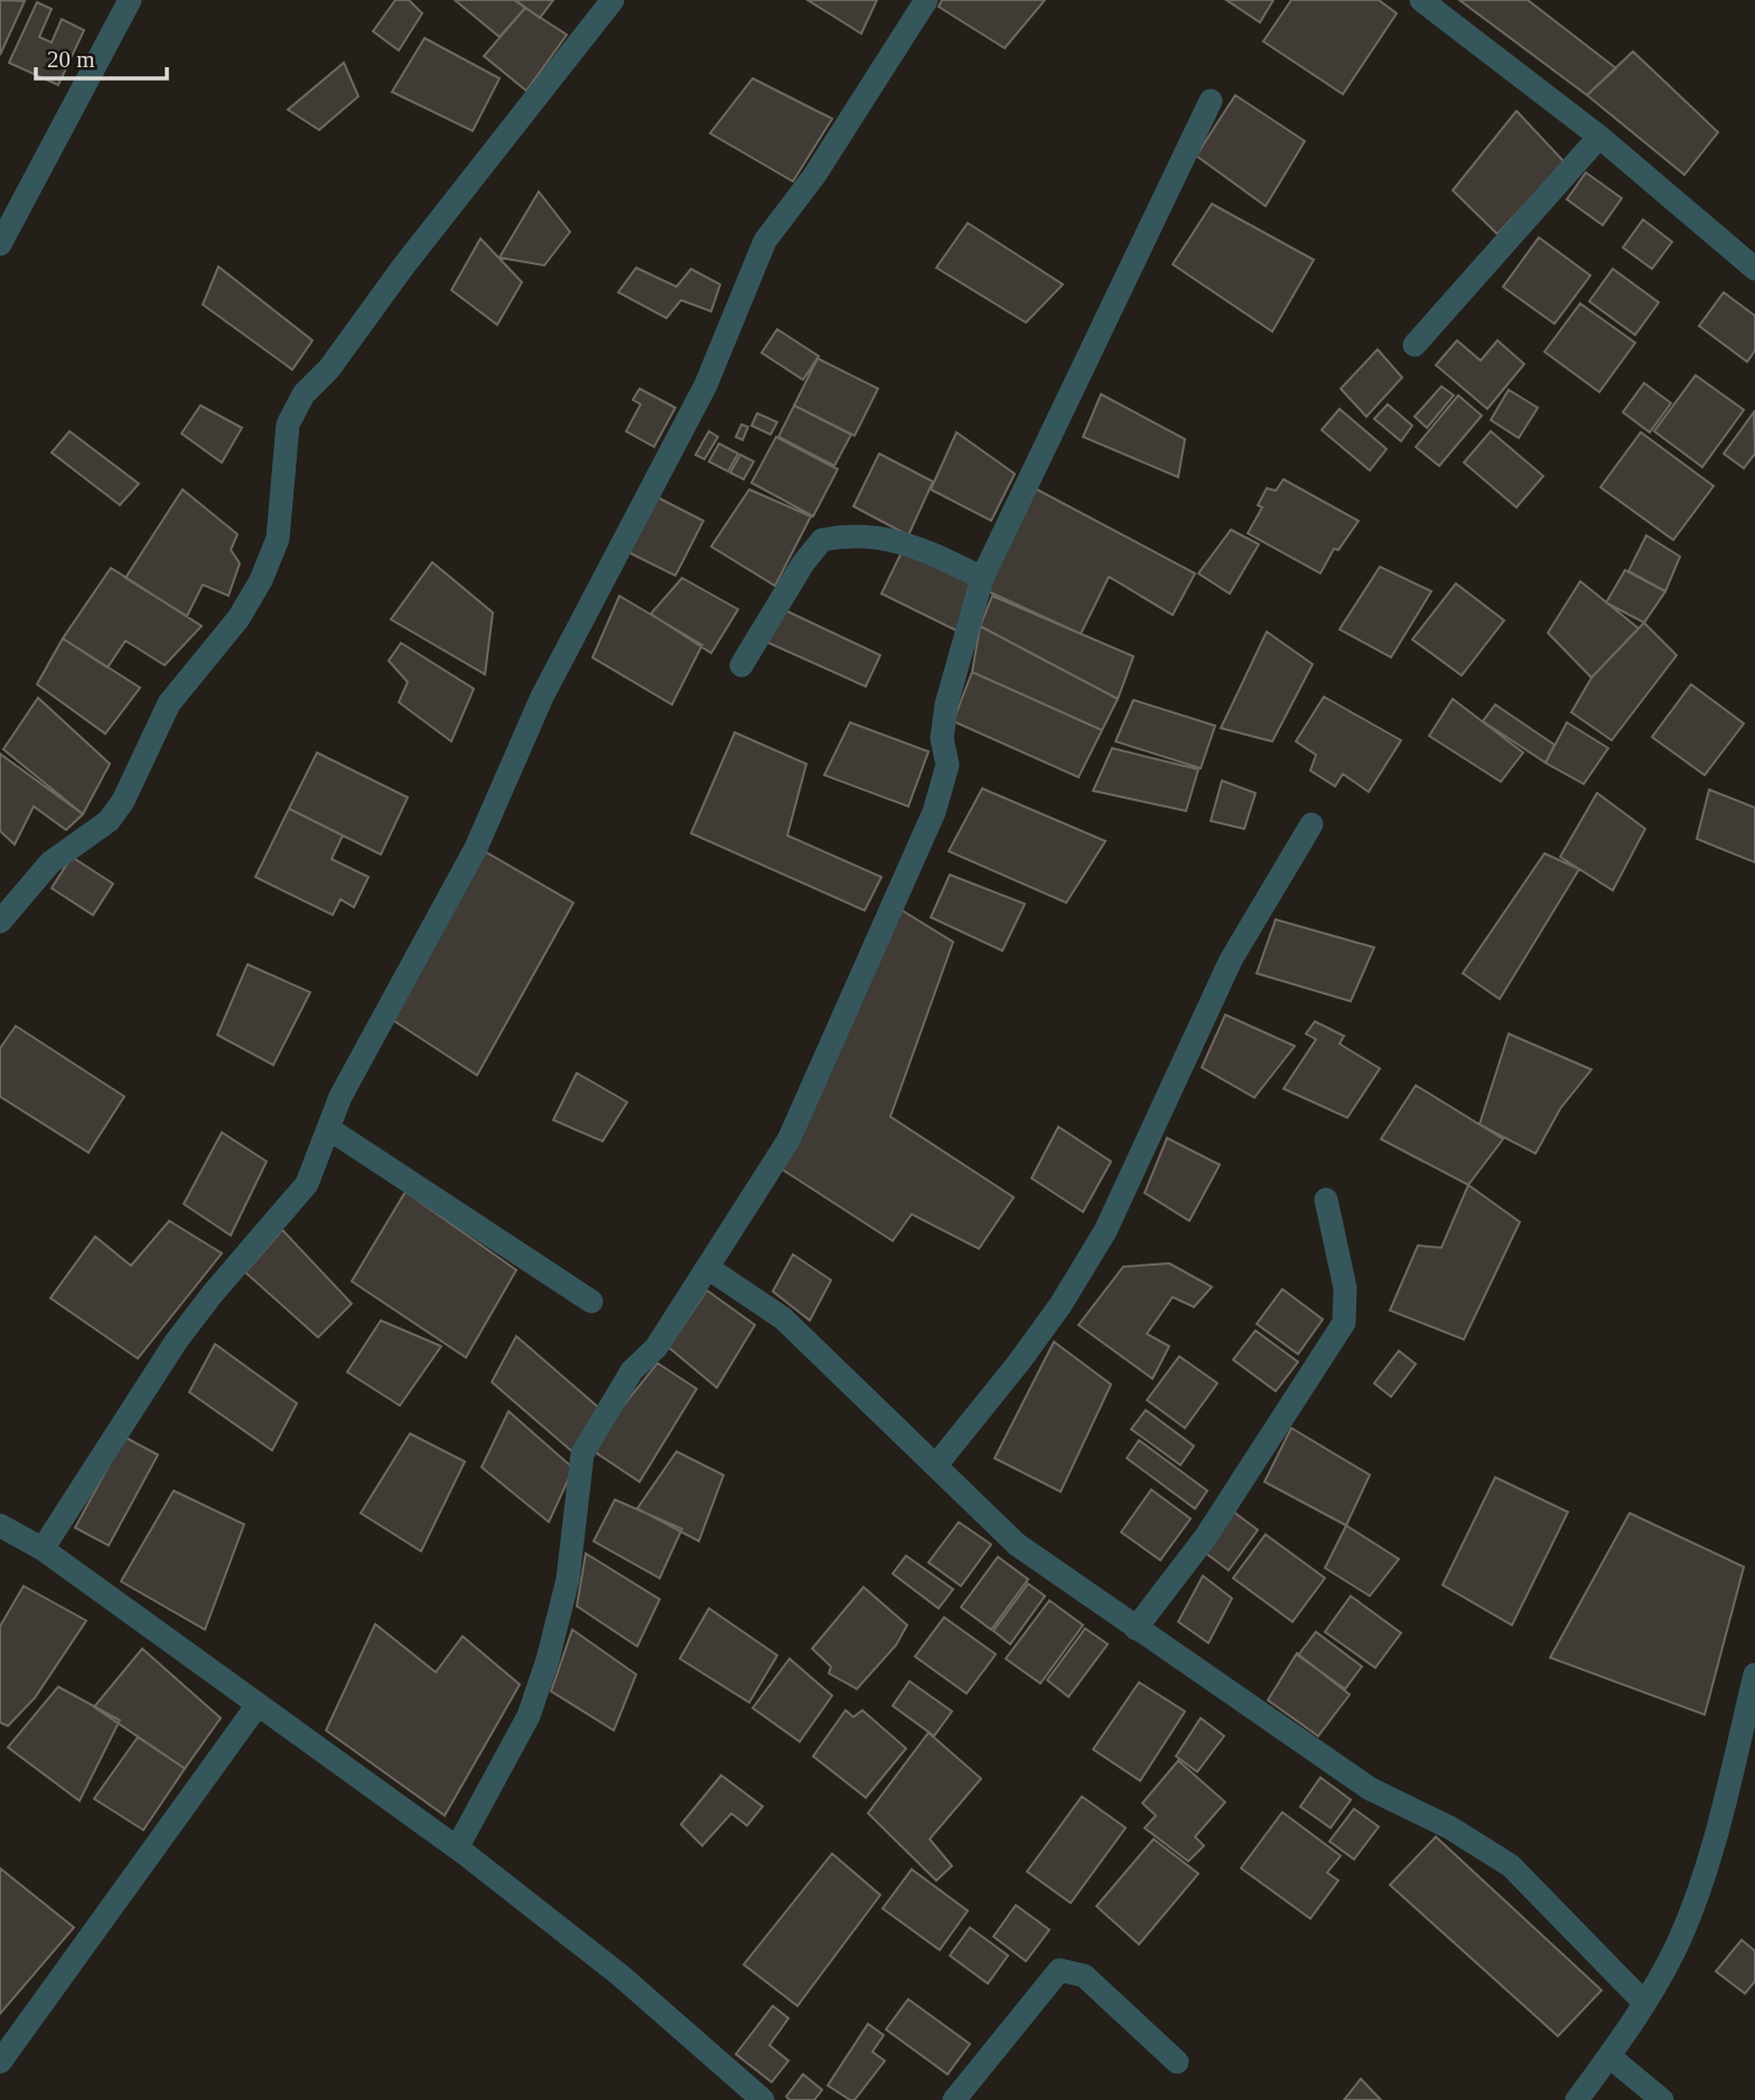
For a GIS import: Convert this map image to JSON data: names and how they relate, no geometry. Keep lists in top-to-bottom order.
{
  "scale_bar": "20 m"
}
